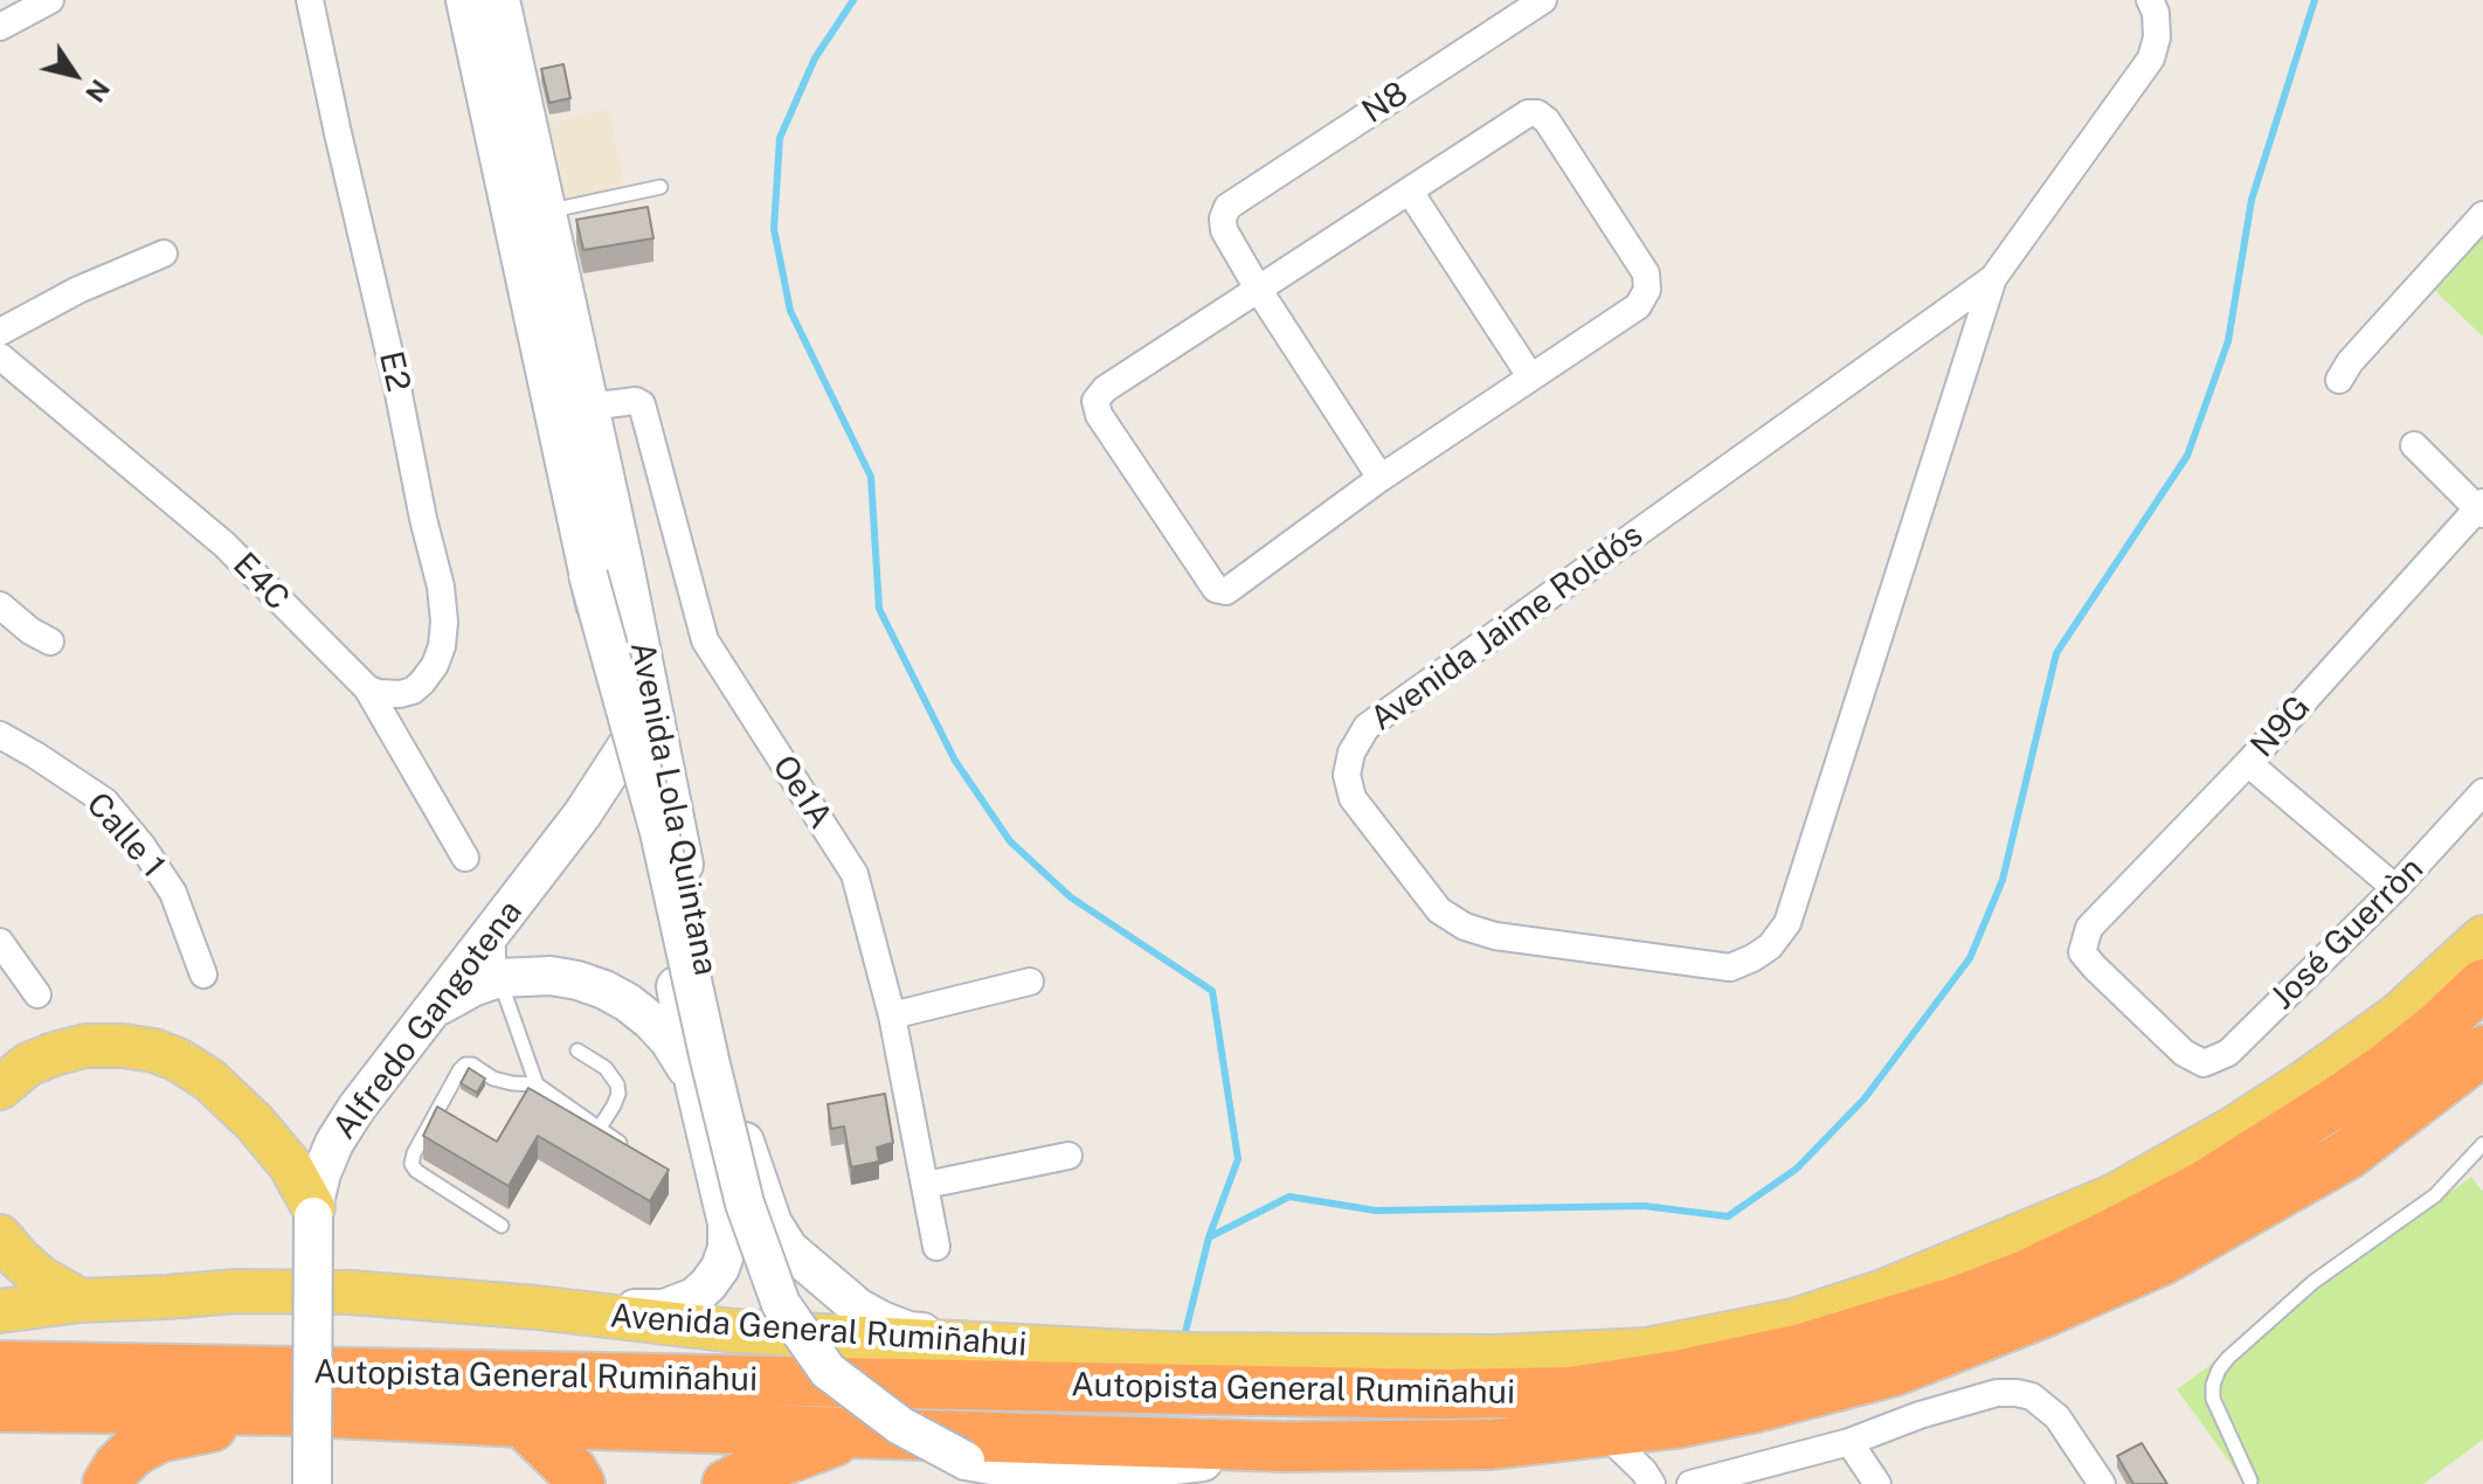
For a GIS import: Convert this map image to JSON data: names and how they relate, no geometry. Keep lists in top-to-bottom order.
{
  "streets": {
    "highway": ["Autopista General Rumiñahui"],
    "main road": ["Avenida Lola Quintana", "Alfredo Gangotena", "Avenida General Rumiñahui"],
    "street": [
      "N8",
      "E2",
      "E4C",
      "Avenida Jaime Roldós",
      "N9G",
      "Oe1A",
      "Calle 1",
      "José Guerròn"
    ]
  },
  "crossings": [
    ["E2", "E4C"],
    ["N9G", "José Guerròn"],
    ["Oe1A", "Avenida Lola Quintana"],
    ["Avenida Lola Quintana", "Alfredo Gangotena"],
    ["Avenida Lola Quintana", "Avenida General Rumiñahui"],
    ["Avenida Lola Quintana", "Autopista General Rumiñahui"],
    ["Avenida General Rumiñahui", "Autopista General Rumiñahui"]
  ],
  "north": "bottom right"
}
